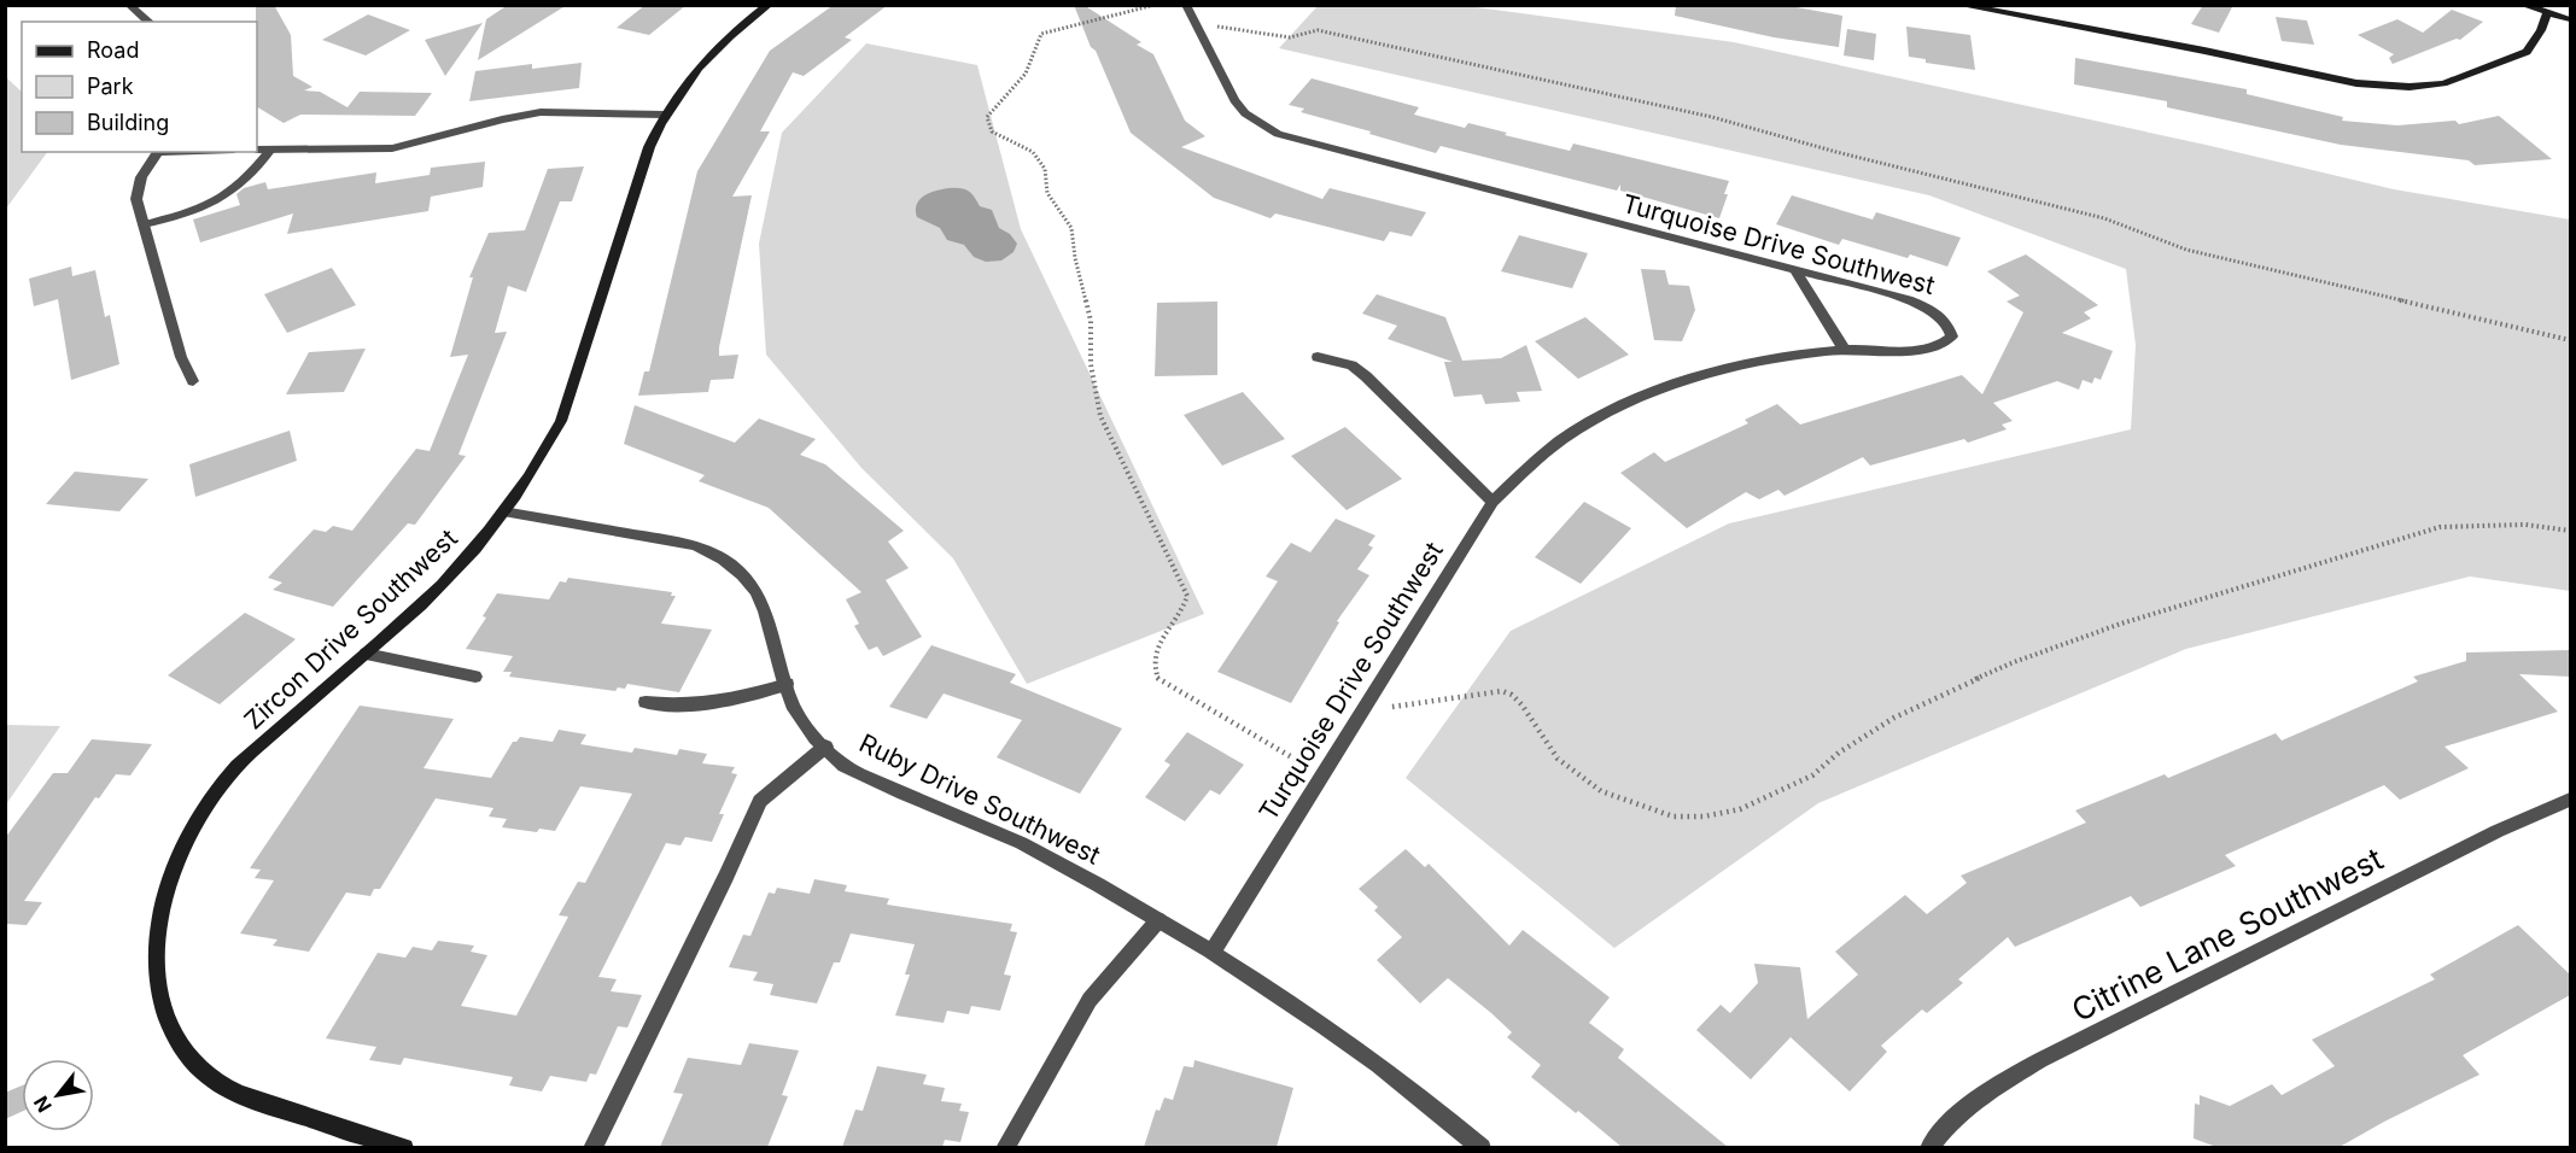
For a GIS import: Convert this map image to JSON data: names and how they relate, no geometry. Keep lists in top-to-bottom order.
{
  "streets": {
    "street": [
      "Turquoise Drive Southwest",
      "Zircon Drive Southwest",
      "Ruby Drive Southwest",
      "Citrine Lane Southwest"
    ]
  },
  "crossings": [
    ["Turquoise Drive Southwest", "Ruby Drive Southwest"],
    ["Zircon Drive Southwest", "Ruby Drive Southwest"]
  ],
  "legend": ["Road", "Park", "Building"],
  "north": "bottom left"
}
